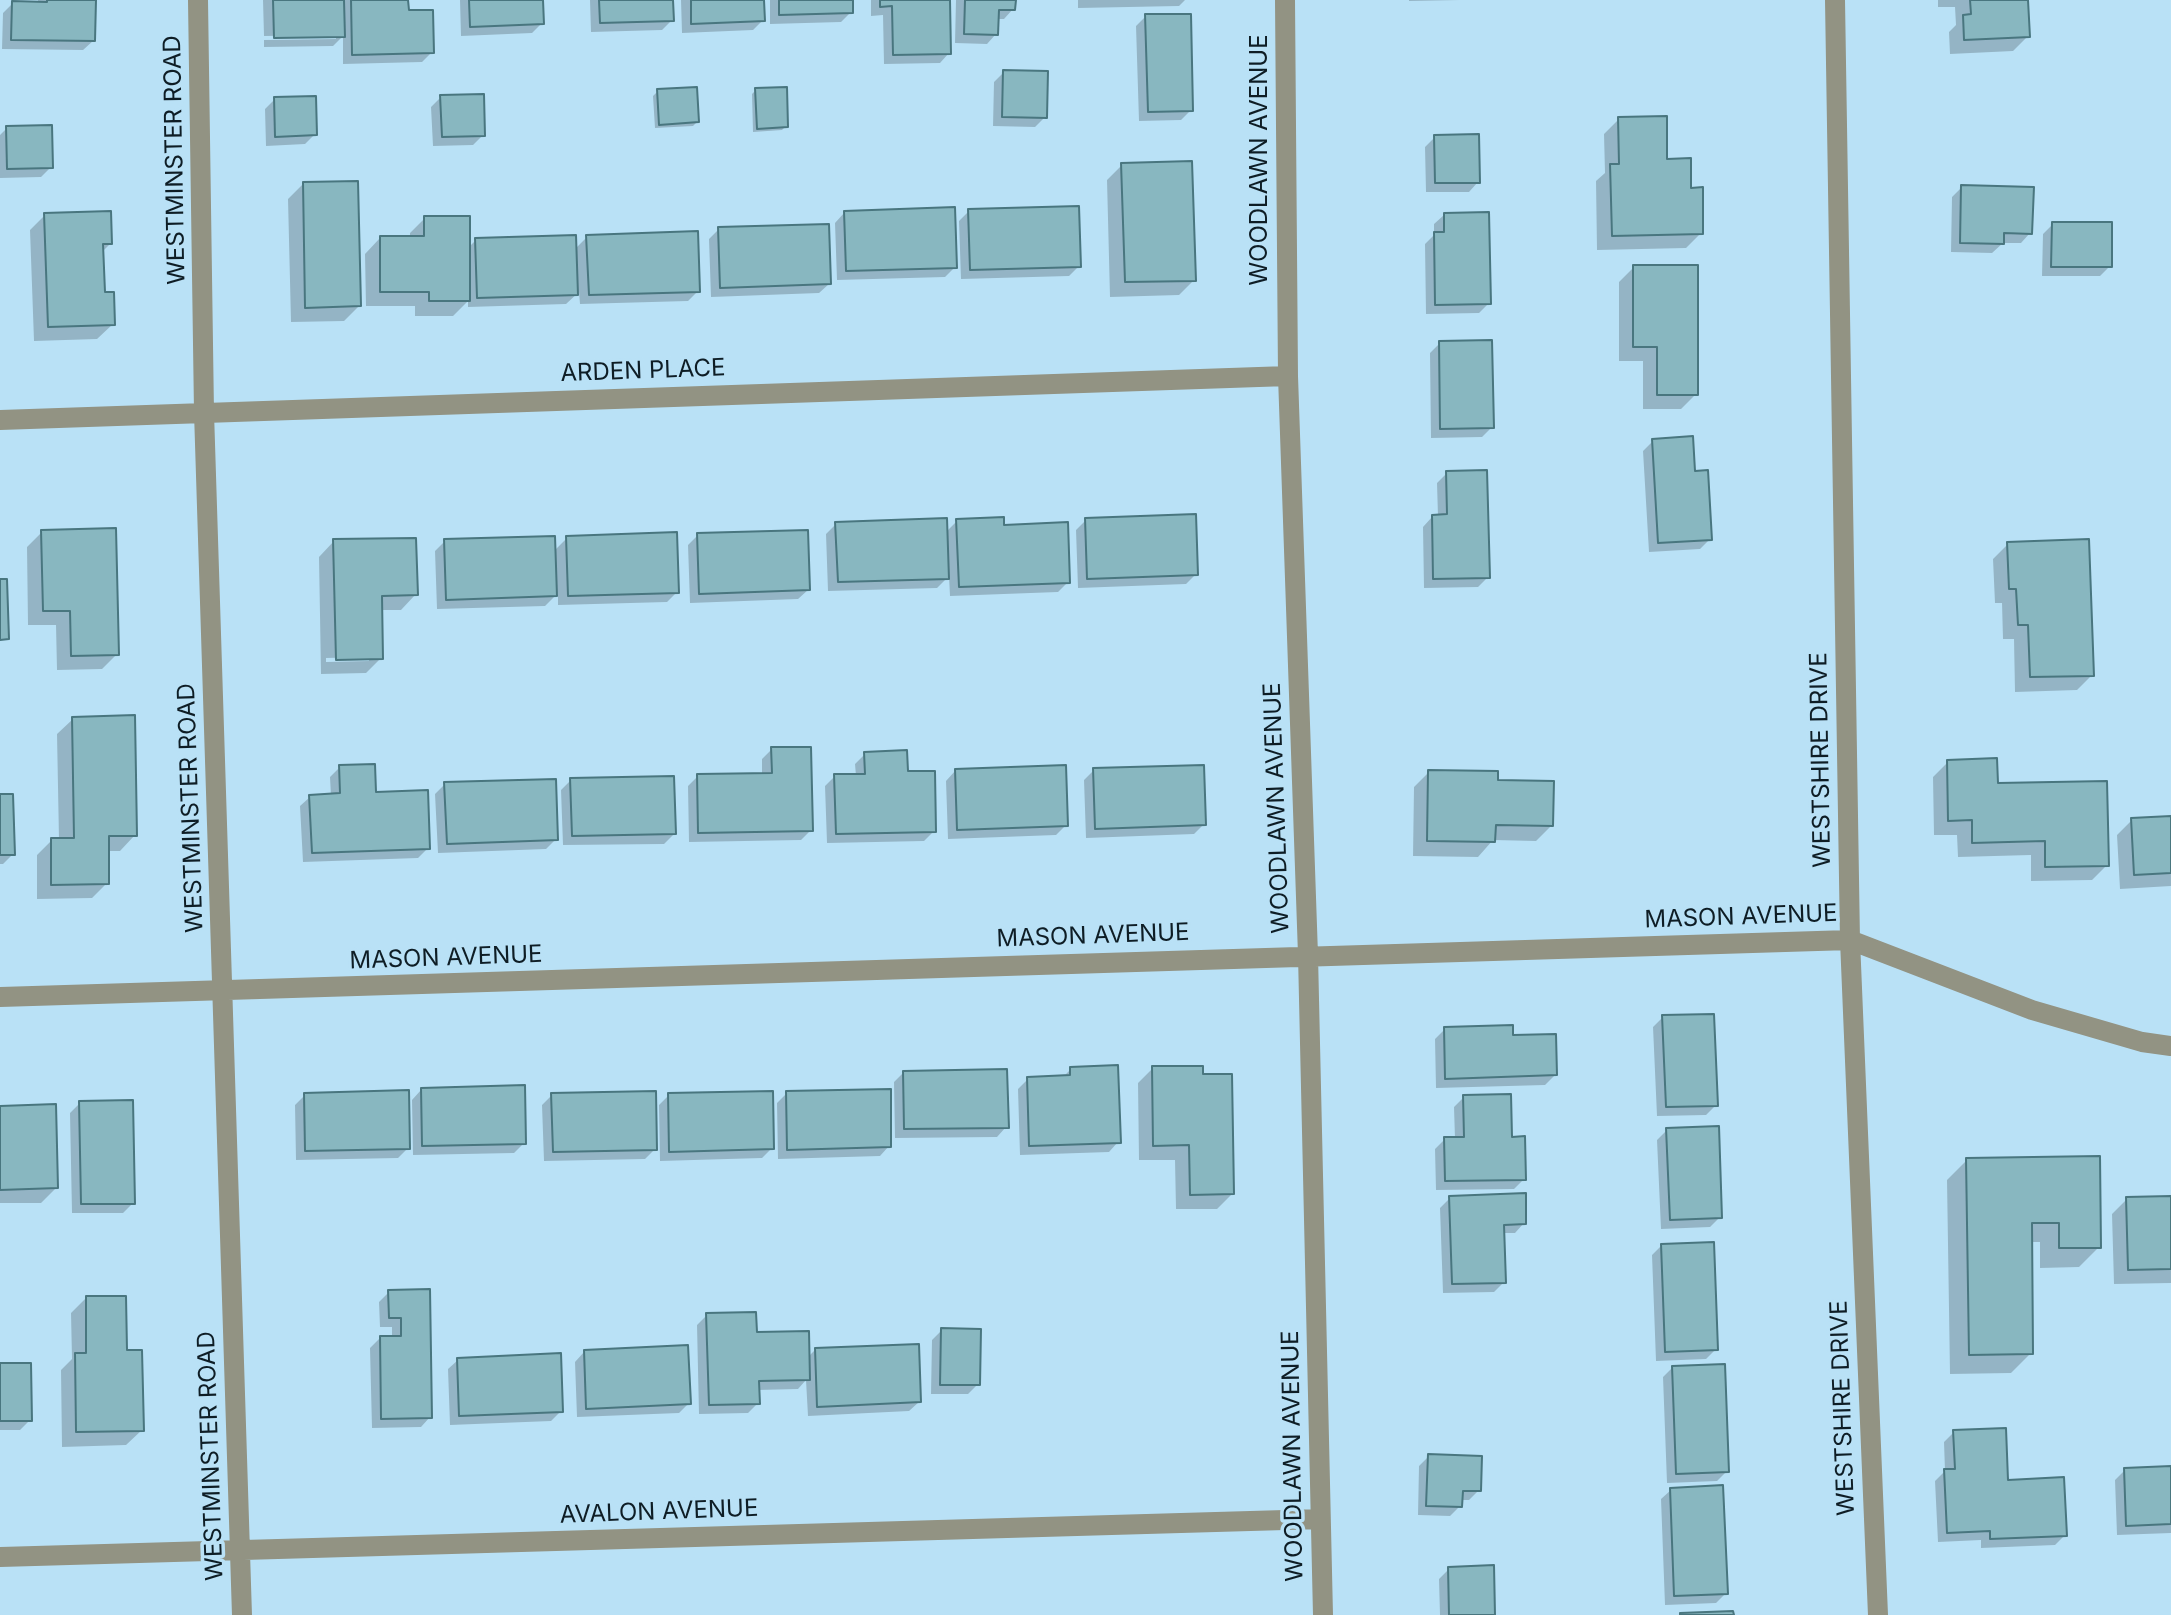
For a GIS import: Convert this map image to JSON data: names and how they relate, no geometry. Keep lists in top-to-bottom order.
{
  "streets": {
    "street": [
      "WESTMINSTER ROAD",
      "WOODLAWN AVENUE",
      "ARDEN PLACE",
      "WESTSHIRE DRIVE",
      "MASON AVENUE",
      "AVALON AVENUE"
    ]
  },
  "crossings": [
    ["WESTMINSTER ROAD", "ARDEN PLACE"],
    ["WESTMINSTER ROAD", "MASON AVENUE"],
    ["WESTMINSTER ROAD", "AVALON AVENUE"],
    ["WOODLAWN AVENUE", "ARDEN PLACE"],
    ["WOODLAWN AVENUE", "MASON AVENUE"],
    ["WOODLAWN AVENUE", "AVALON AVENUE"],
    ["WESTSHIRE DRIVE", "MASON AVENUE"]
  ]
}
